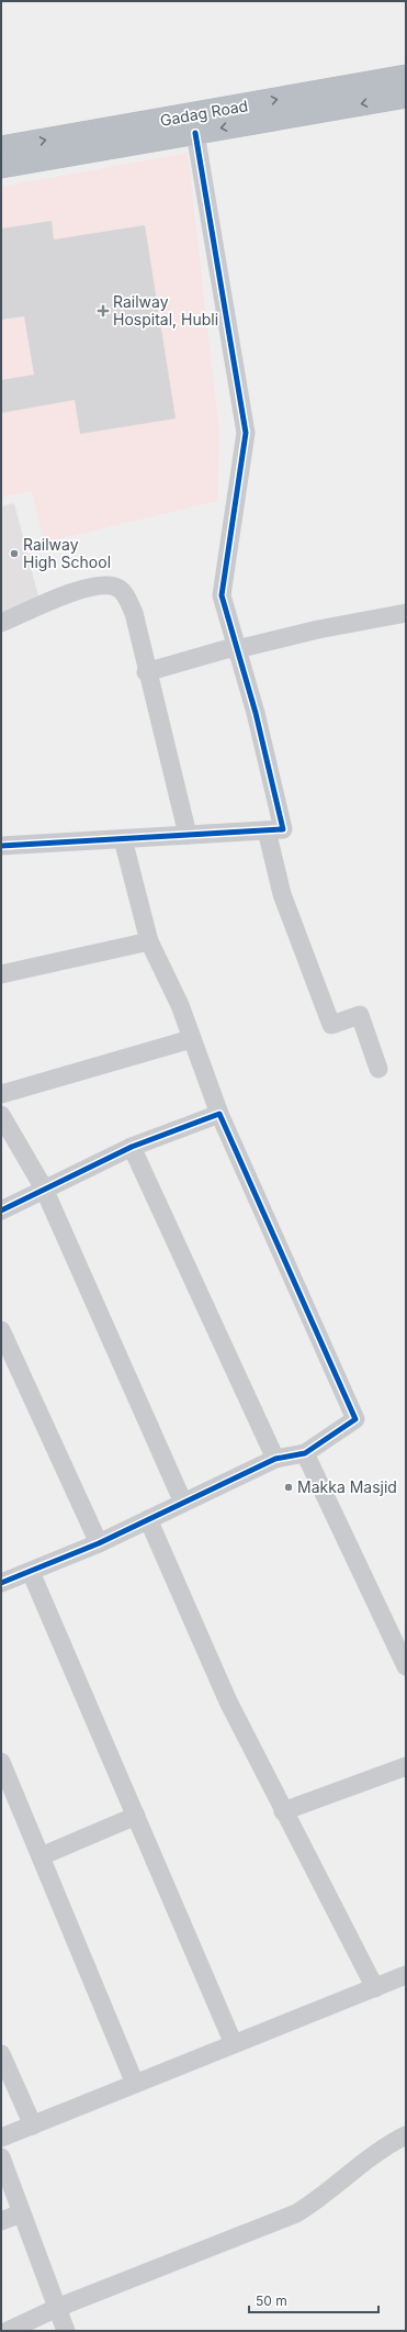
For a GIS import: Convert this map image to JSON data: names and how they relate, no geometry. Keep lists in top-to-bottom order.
{
  "streets": {
    "highway": ["Gadag Road"]
  },
  "places": {
    "health": ["Railway Hospital, Hubli"],
    "other": ["Railway High School", "Makka Masjid"]
  },
  "scale_bar": "50 m"
}
